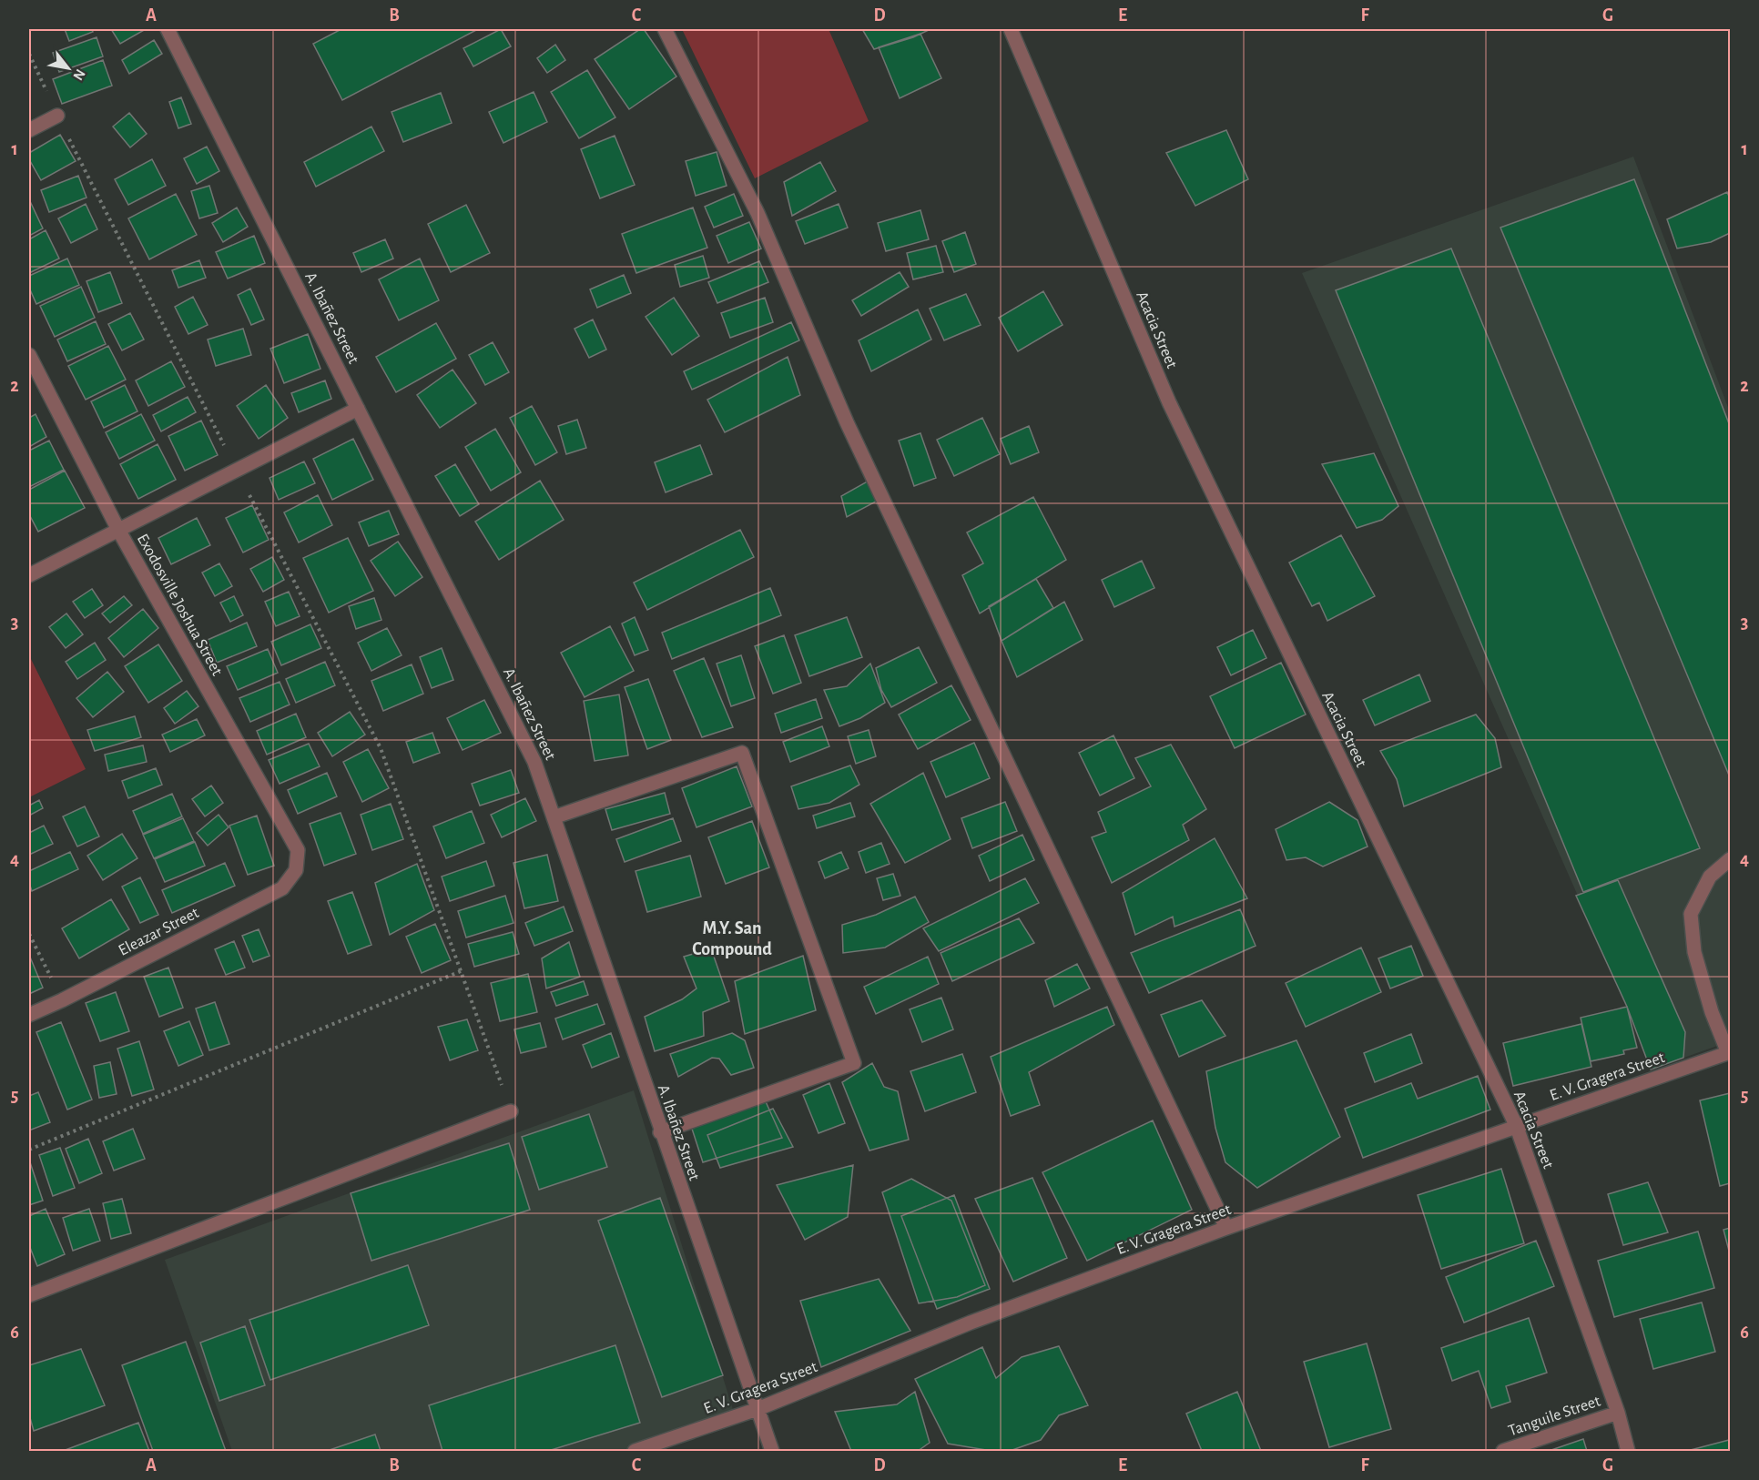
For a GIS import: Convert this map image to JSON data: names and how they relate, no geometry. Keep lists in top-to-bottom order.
{
  "streets": {
    "street": [
      "A. Ibañez Street",
      "Acacia Street",
      "Exodosville Joshua Street",
      "Eleazar Street",
      "E. V. Gragera Street",
      "Tanguile Street"
    ]
  },
  "crossings": [
    ["A. Ibañez Street", "E. V. Gragera Street"],
    ["Acacia Street", "E. V. Gragera Street"],
    ["Acacia Street", "Tanguile Street"],
    ["Exodosville Joshua Street", "Eleazar Street"]
  ],
  "districts": ["M.Y. San Compound"],
  "north": "bottom right",
  "grid": {
    "columns": [
      "A",
      "B",
      "C",
      "D",
      "E",
      "F",
      "G"
    ],
    "rows": [
      "1",
      "2",
      "3",
      "4",
      "5",
      "6"
    ]
  }
}
